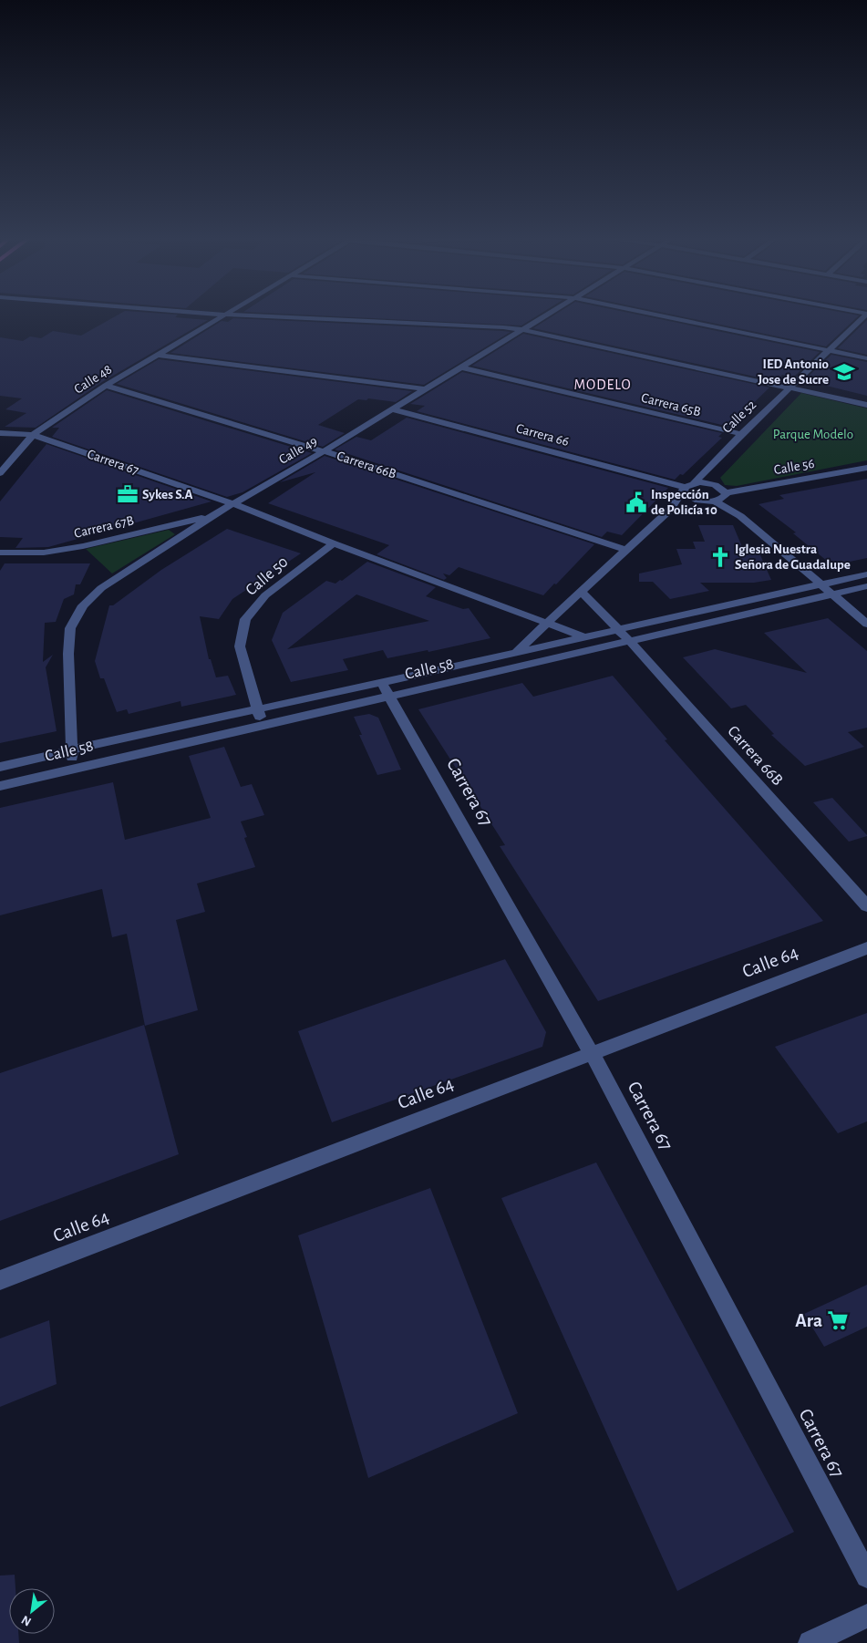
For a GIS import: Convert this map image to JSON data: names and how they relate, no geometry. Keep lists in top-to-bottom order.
{
  "streets": {
    "street": [
      "Calle 48",
      "Carrera 65B",
      "Calle 52",
      "Carrera 66",
      "Calle 49",
      "Carrera 67",
      "Carrera 66B",
      "Calle 56",
      "Carrera 67B",
      "Calle 50",
      "Calle 58",
      "Calle 64"
    ]
  },
  "crossings": [
    ["Calle 48", "Carrera 67"],
    ["Calle 48", "Carrera 66B"],
    ["Carrera 65B", "Calle 52"],
    ["Carrera 65B", "Calle 49"],
    ["Calle 52", "Carrera 66"],
    ["Calle 52", "Carrera 67"],
    ["Calle 52", "Carrera 66B"],
    ["Calle 52", "Calle 56"],
    ["Calle 52", "Calle 58"],
    ["Carrera 66", "Calle 49"],
    ["Calle 49", "Carrera 67"],
    ["Calle 49", "Carrera 66B"],
    ["Calle 49", "Carrera 67B"],
    ["Calle 49", "Calle 58"],
    ["Carrera 67", "Calle 50"],
    ["Carrera 67", "Calle 58"],
    ["Carrera 67", "Calle 64"],
    ["Carrera 66B", "Calle 58"],
    ["Calle 50", "Calle 58"]
  ],
  "districts": ["MODELO"],
  "parks": ["Parque Modelo"],
  "places": {
    "school or university": ["IED Antonio Jose de Sucre"],
    "office": ["Sykes S.A"],
    "public building": ["Inspección de Policía 10"],
    "church": ["Iglesia Nuestra Señora de Guadalupe"],
    "supermarket": ["Ara"]
  },
  "north": "bottom left"
}
